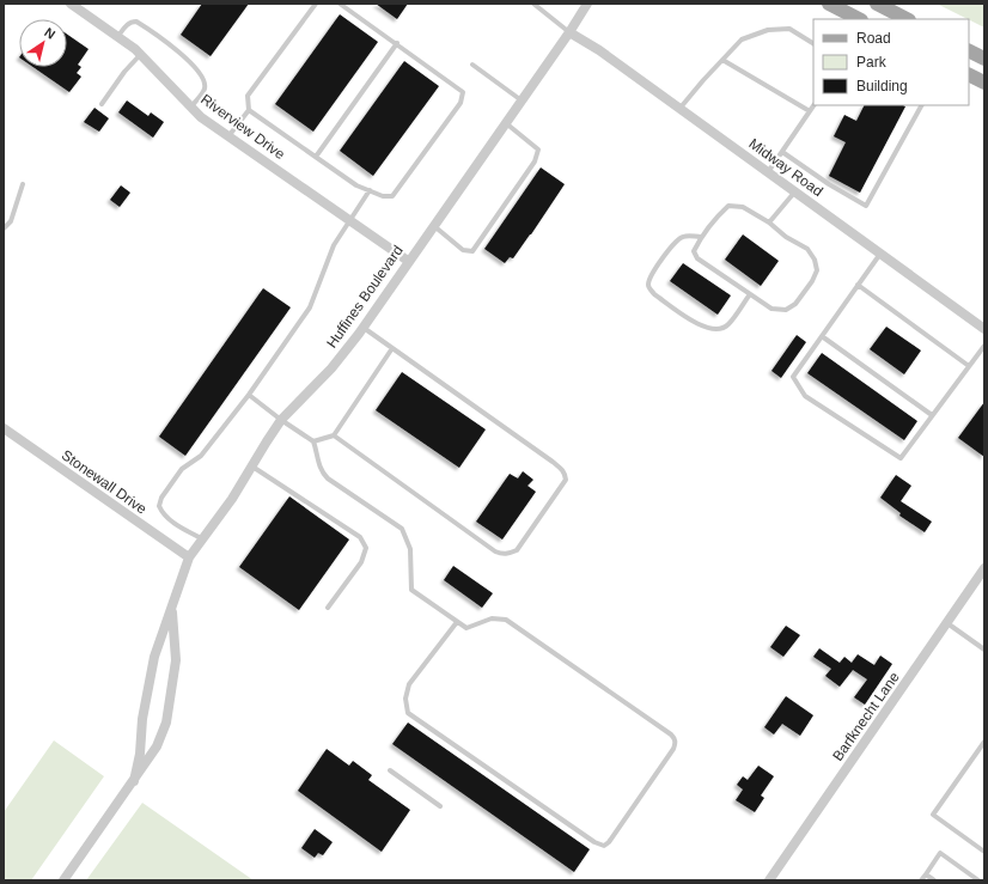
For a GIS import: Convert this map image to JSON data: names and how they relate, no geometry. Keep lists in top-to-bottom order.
{
  "streets": {
    "street": [
      "Riverview Drive",
      "Midway Road",
      "Huffines Boulevard",
      "Stonewall Drive",
      "Barfknecht Lane"
    ]
  },
  "crossings": [
    ["Riverview Drive", "Huffines Boulevard"],
    ["Midway Road", "Huffines Boulevard"],
    ["Huffines Boulevard", "Stonewall Drive"]
  ],
  "legend": ["Road", "Park", "Building"],
  "north": "top right"
}
